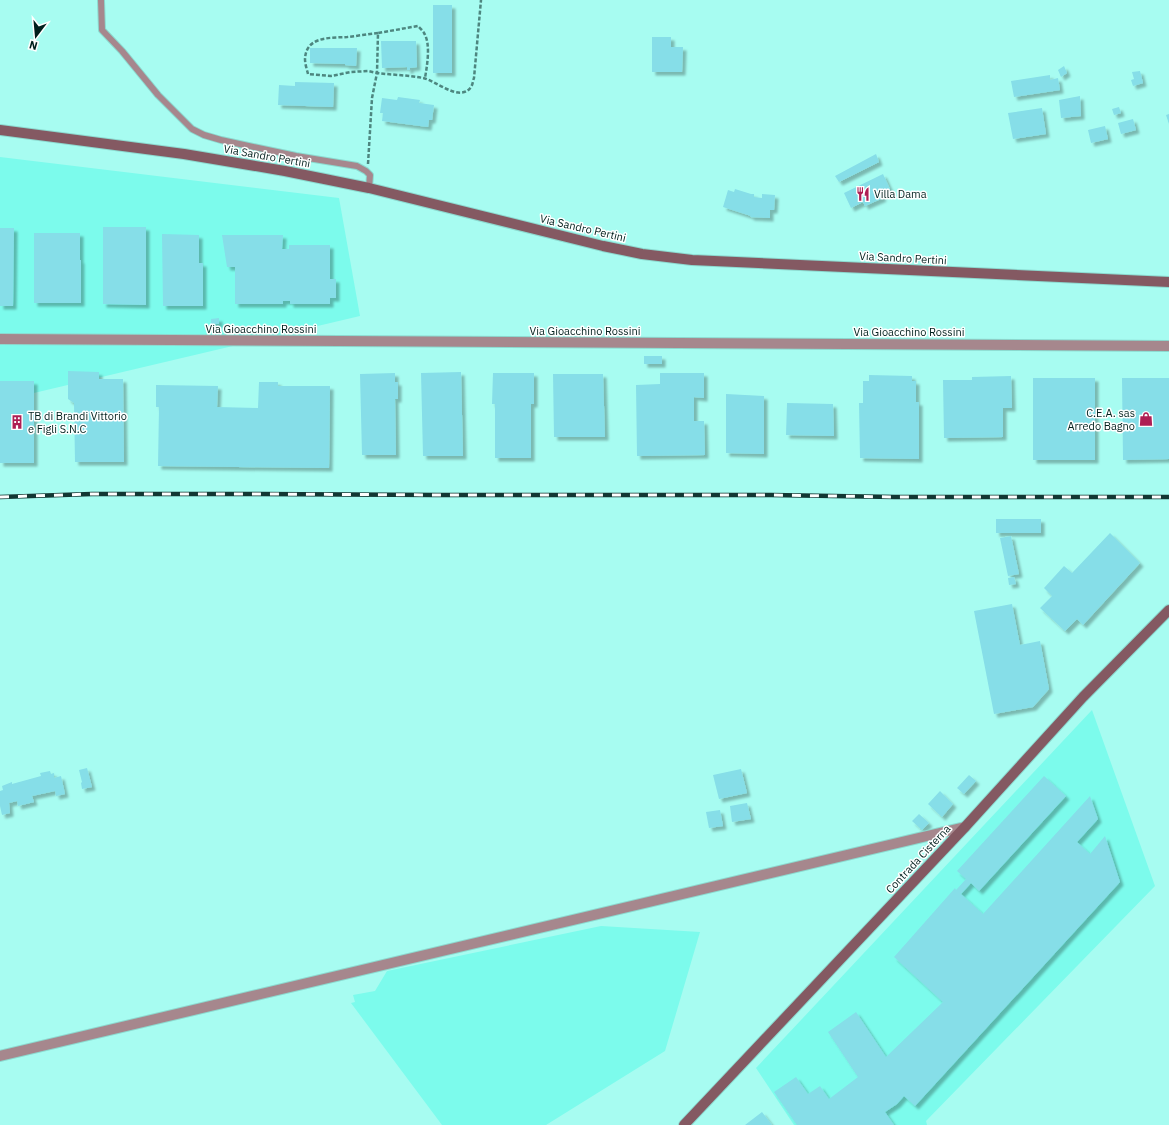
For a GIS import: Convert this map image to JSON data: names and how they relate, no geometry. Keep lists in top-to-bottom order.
{
  "streets": {
    "main road": ["Via Sandro Pertini", "Contrada Cisterna"],
    "street": ["Via Gioacchino Rossini"]
  },
  "places": {
    "restaurant": ["Villa Dama"],
    "shop": ["C.E.A. sas Arredo Bagno"],
    "building": ["TB di Brandi Vittorio e Figli S.N.C"]
  },
  "north": "bottom"
}
